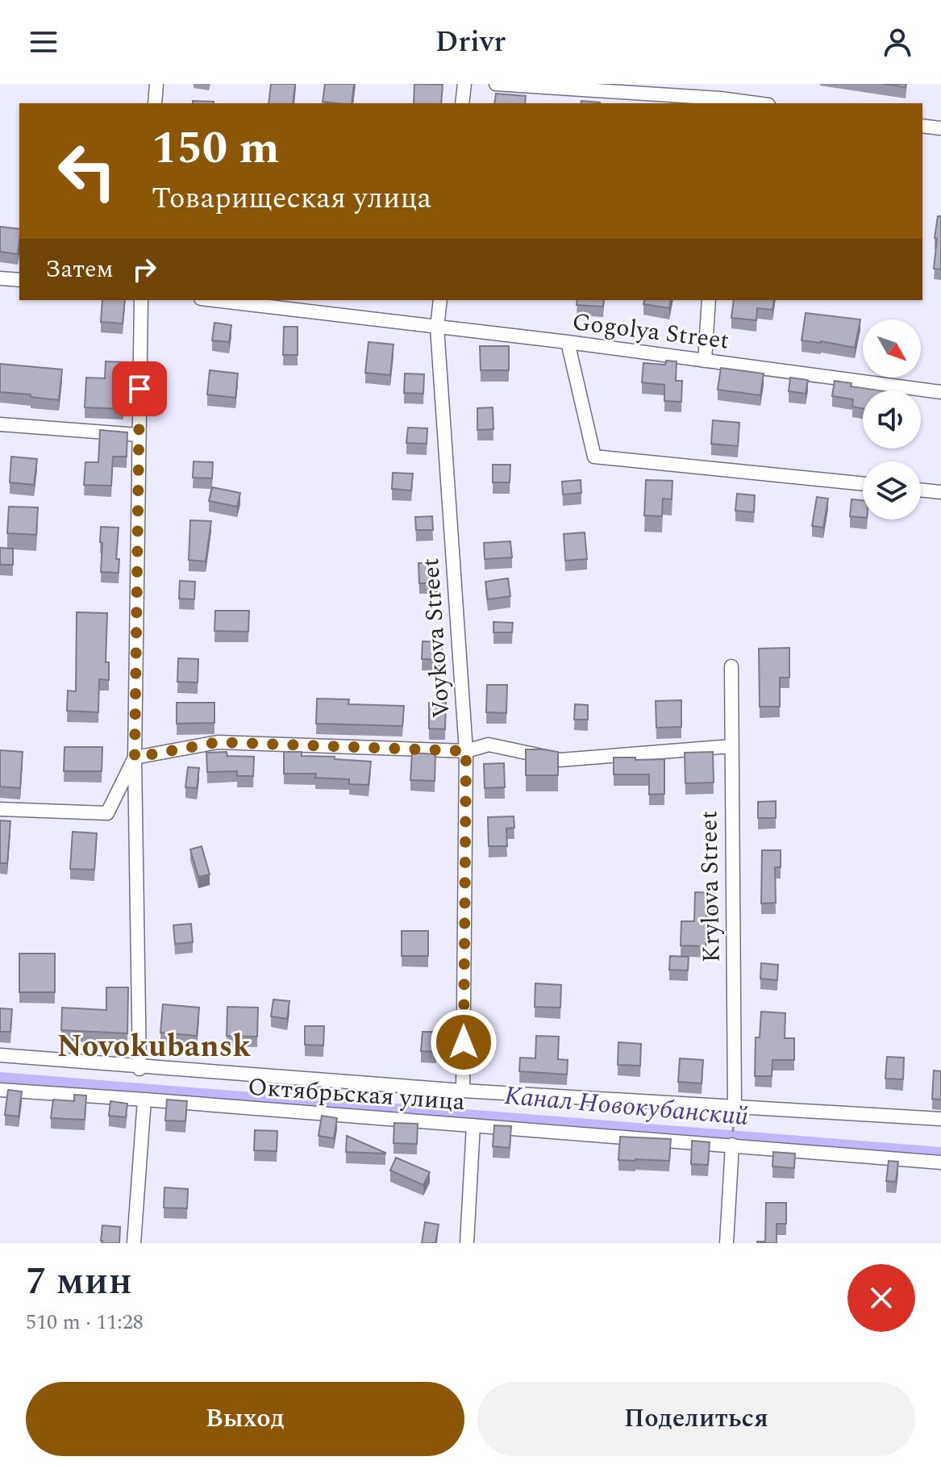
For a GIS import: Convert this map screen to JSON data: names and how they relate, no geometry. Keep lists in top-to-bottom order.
{
  "streets": {
    "street": [
      "Gogolya Street",
      "Voykova Street",
      "Krylova Street",
      "Октябрьская улица"
    ]
  },
  "crossings": [
    ["Gogolya Street", "Voykova Street"]
  ],
  "districts": ["Novokubansk"],
  "water": ["Канал Новокубанский"],
  "north": "bottom right",
  "page": {
    "header": "Drivr",
    "turn": ["150 m", "Товарищеская улица"],
    "then": "Затем",
    "heading": ["7 мин", "510 m · 11:28"],
    "buttons": ["Выход", "Поделиться"]
  }
}
